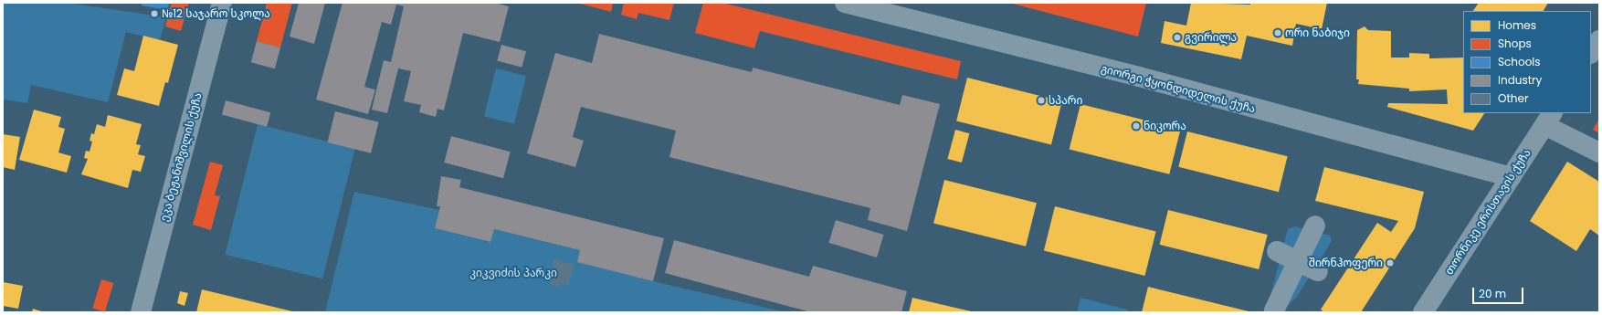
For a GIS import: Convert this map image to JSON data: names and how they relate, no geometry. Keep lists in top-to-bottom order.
{
  "streets": {
    "main road": ["თორნიკე ერისთავის ქუჩა"],
    "street": ["გიორგი ჭყონდიდელის ქუჩა", "ეკა ბეჟანიშვილის ქუჩა"]
  },
  "crossings": [
    ["გიორგი ჭყონდიდელის ქუჩა", "თორნიკე ერისთავის ქუჩა"]
  ],
  "parks": ["კიკვიძის პარკი"],
  "places": [
    "№12 საჯარო სკოლა",
    "ორი ნაბიჯი",
    "გვირილა",
    "სპარი",
    "ნიკორა",
    "შირნჰოფერი"
  ],
  "legend": [
    "Homes",
    "Shops",
    "Schools",
    "Industry",
    "Other"
  ],
  "scale_bar": "20 m"
}
